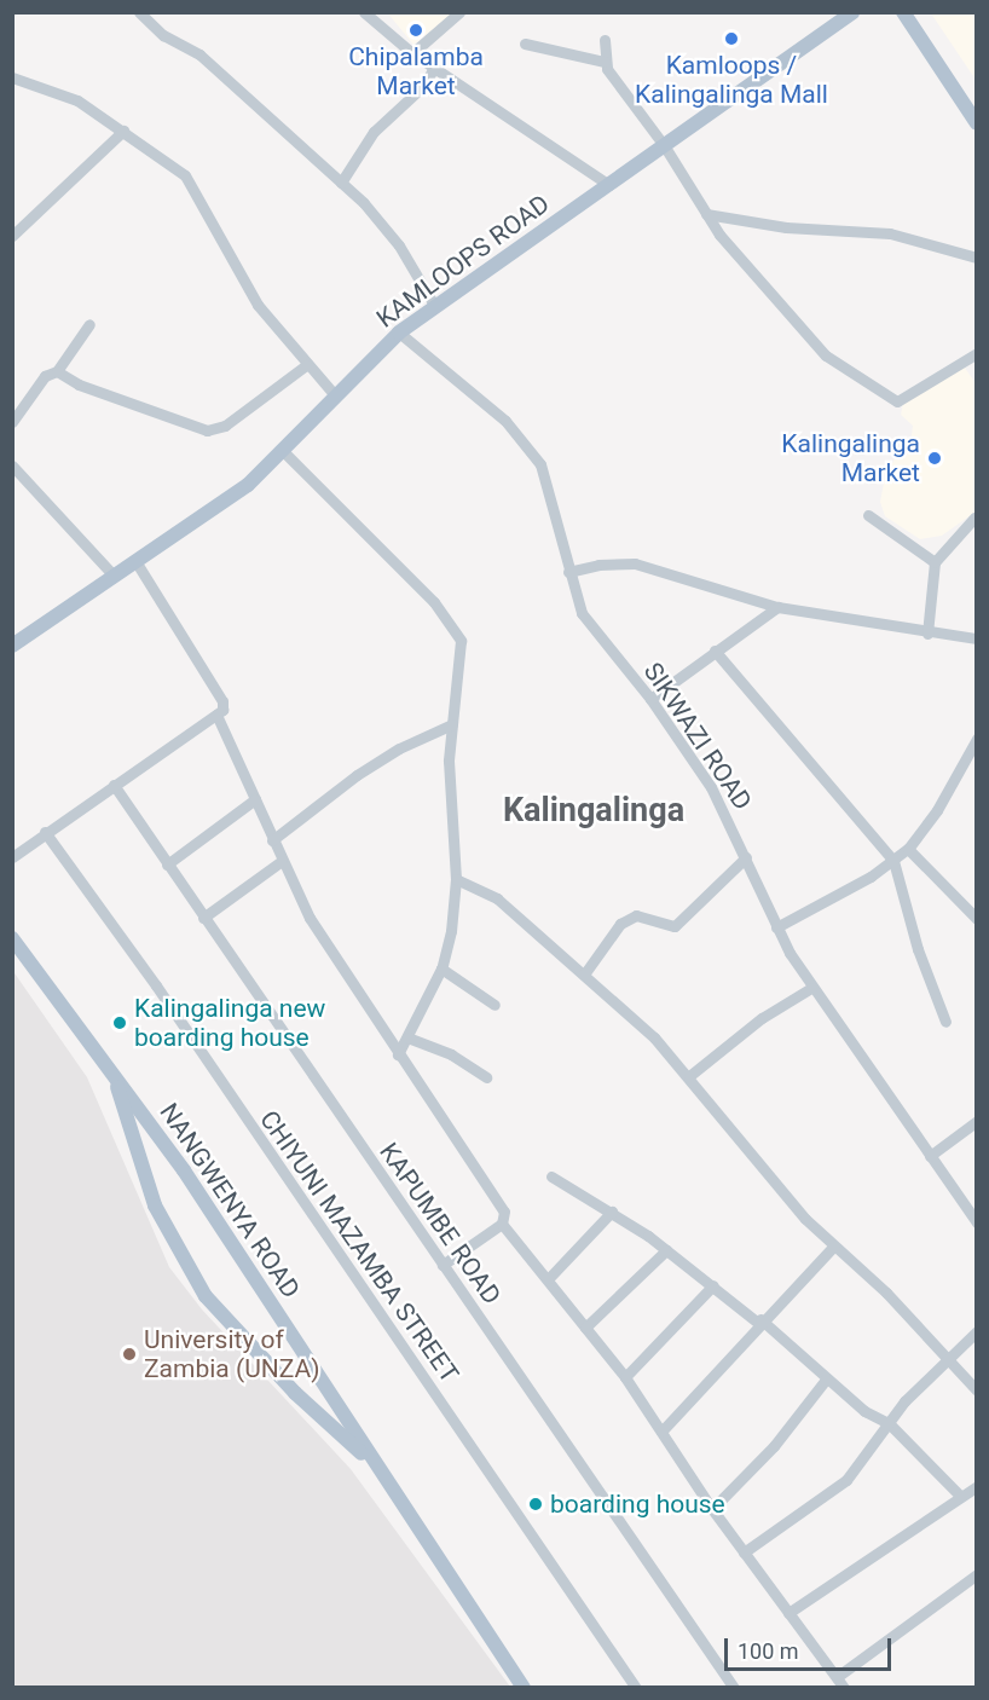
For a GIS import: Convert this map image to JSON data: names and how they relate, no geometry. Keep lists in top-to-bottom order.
{
  "streets": {
    "main road": ["KAMLOOPS ROAD", "NANGWENYA ROAD"],
    "street": ["SIKWAZI ROAD", "KAPUMBE ROAD", "CHIYUNI MAZAMBA STREET"]
  },
  "crossings": [
    ["KAMLOOPS ROAD", "SIKWAZI ROAD"]
  ],
  "districts": ["Kalingalinga"],
  "places": [
    "Chipalamba Market",
    "Kamloops / Kalingalinga Mall",
    "Kalingalinga Market",
    "Kalingalinga new boarding house",
    "University of Zambia (UNZA)",
    "boarding house"
  ],
  "scale_bar": "100 m"
}
